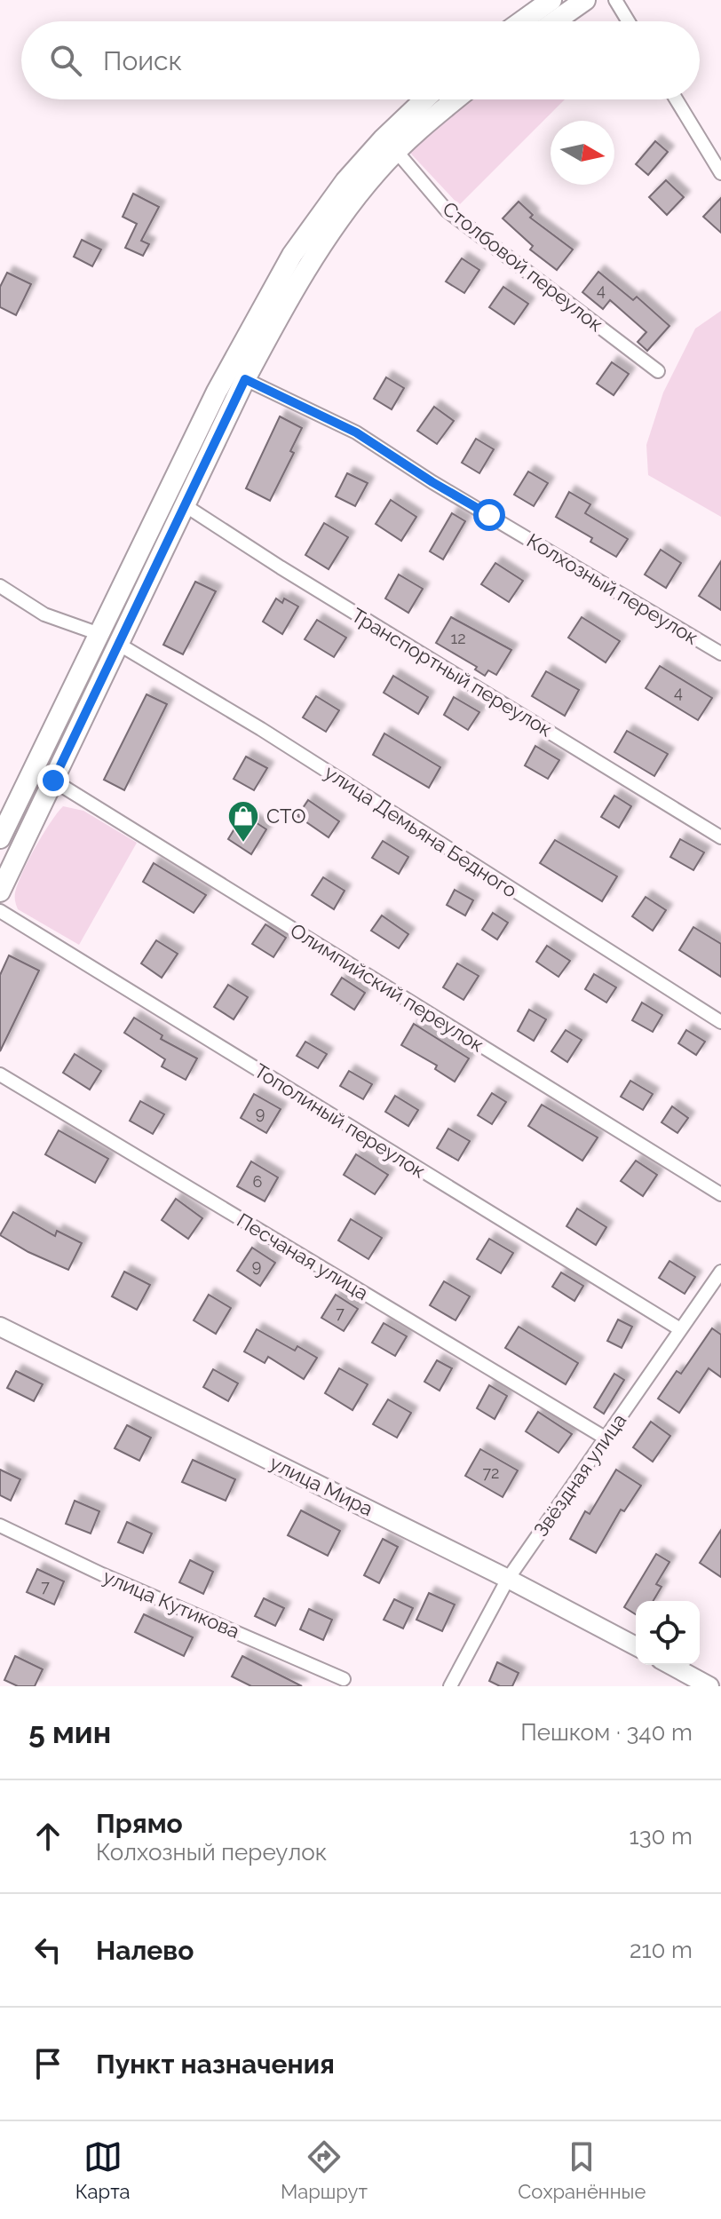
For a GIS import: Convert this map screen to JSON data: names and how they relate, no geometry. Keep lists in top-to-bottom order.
{
  "streets": {
    "main road": ["улица Мира"],
    "street": [
      "Столбовой переулок",
      "Колхозный переулок",
      "Транспортный переулок",
      "улица Демьяна Бедного",
      "Олимпийский переулок",
      "Тополиный переулок",
      "Песчаная улица",
      "Звёздная улица",
      "улица Кутикова"
    ]
  },
  "crossings": [
    ["Тополиный переулок", "Звёздная улица"],
    ["Песчаная улица", "Звёздная улица"],
    ["Звёздная улица", "улица Мира"]
  ],
  "places": {
    "shop": ["СТО"]
  },
  "house_numbers": [
    "4",
    "12",
    "4",
    "9",
    "6",
    "9",
    "7",
    "72",
    "7"
  ],
  "north": "right",
  "page": {
    "search": "Поиск",
    "heading": ["5 мин", "Пешком · 340 m"],
    "list": [
      ["Прямо", "Колхозный переулок", "130 m"],
      ["Налево", "210 m"],
      "Пункт назначения"
    ],
    "nav": ["Карта", "Маршрут", "Сохранённые"]
  }
}
